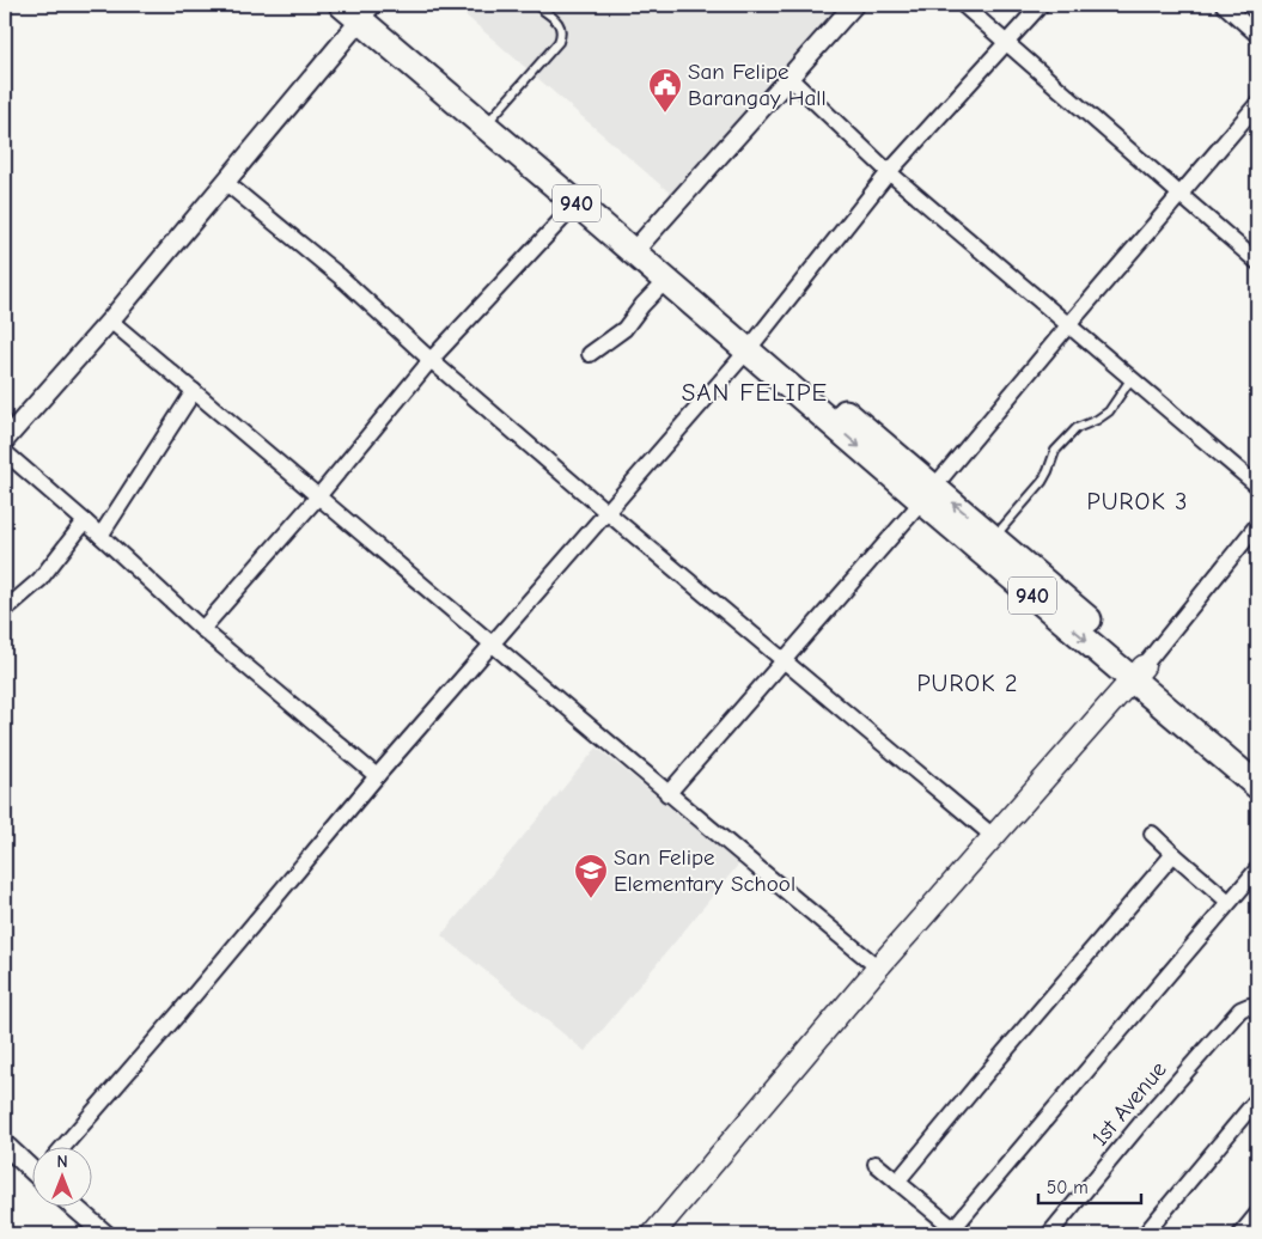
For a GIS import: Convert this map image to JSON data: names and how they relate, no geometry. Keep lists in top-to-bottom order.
{
  "streets": {
    "highway": ["940"],
    "street": ["1st Avenue"]
  },
  "districts": ["SAN FELIPE", "PUROK 3", "PUROK 2"],
  "places": {
    "public building": ["San Felipe Barangay Hall"],
    "school or university": ["San Felipe Elementary School"]
  },
  "scale_bar": "50 m",
  "north": "top"
}
